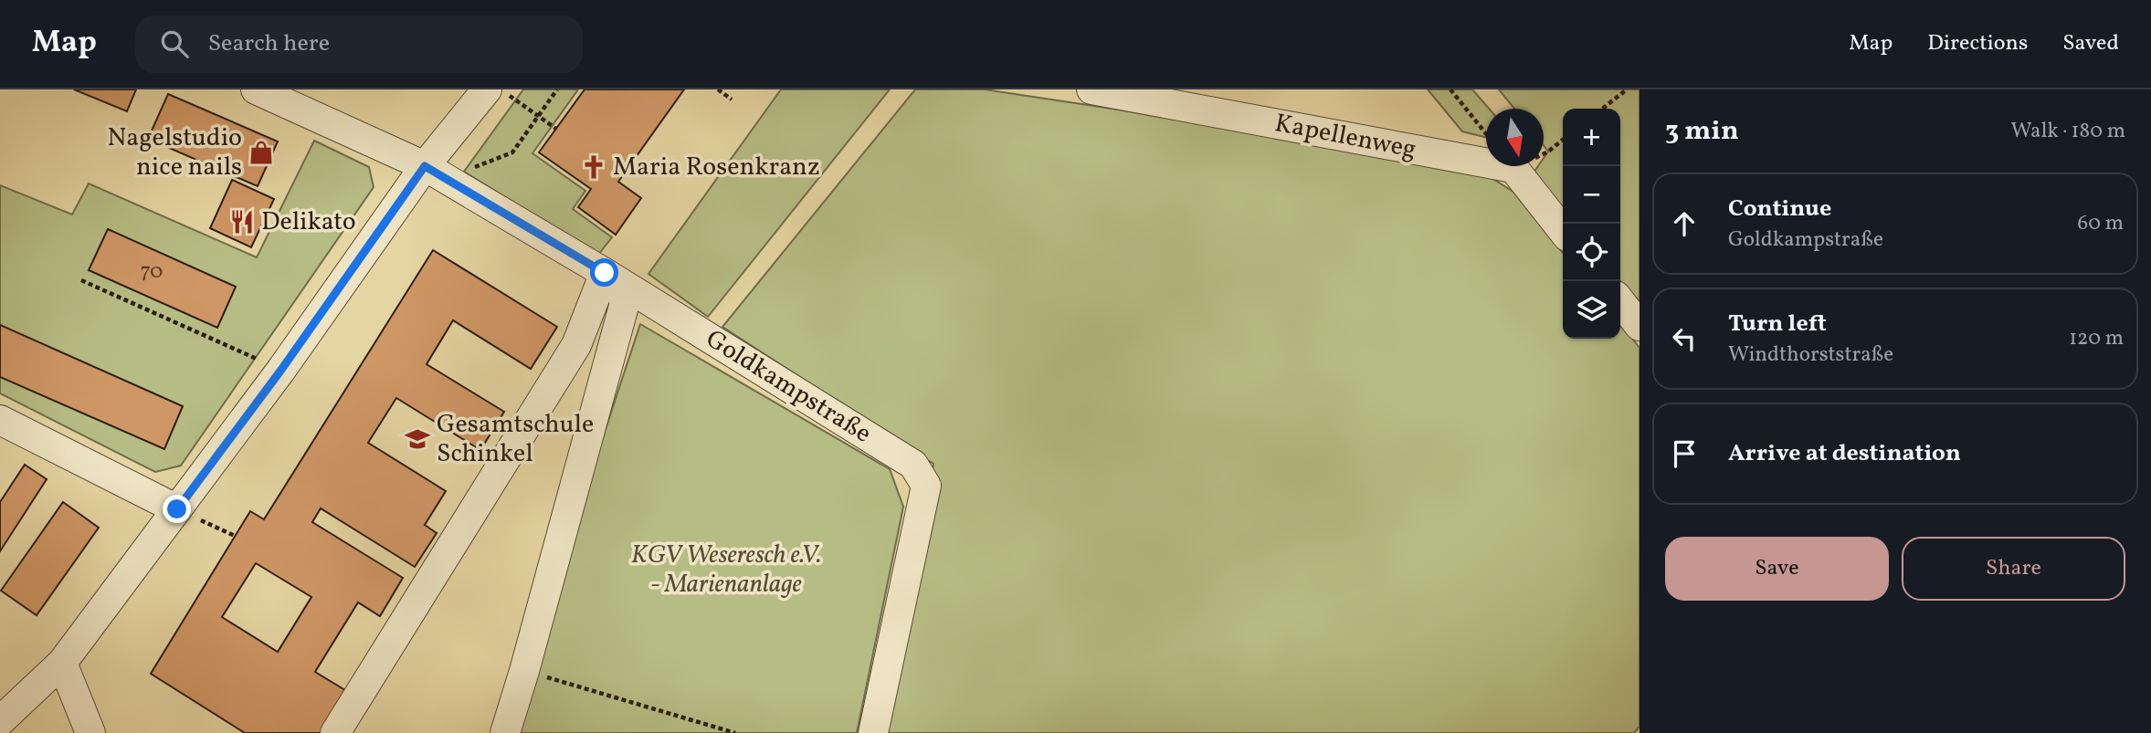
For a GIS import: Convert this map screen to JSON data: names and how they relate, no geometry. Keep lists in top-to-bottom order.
{
  "streets": {
    "street": ["Kapellenweg", "Goldkampstraße"]
  },
  "parks": ["KGV Weseresch e.V. - Marienanlage"],
  "places": {
    "shop": ["Nagelstudio nice nails"],
    "church": ["Maria Rosenkranz"],
    "restaurant": ["Delikato"],
    "school or university": ["Gesamtschule Schinkel"]
  },
  "house_numbers": ["70"],
  "north": "bottom",
  "page": {
    "header": "Map",
    "search": "Search here",
    "nav": ["Map", "Directions", "Saved"],
    "heading": ["3 min", "Walk · 180 m"],
    "map_buttons": ["+", "−"],
    "list": [
      ["Continue", "Goldkampstraße", "60 m"],
      ["Turn left", "Windthorststraße", "120 m"],
      "Arrive at destination"
    ],
    "buttons": ["Save", "Share"]
  }
}
